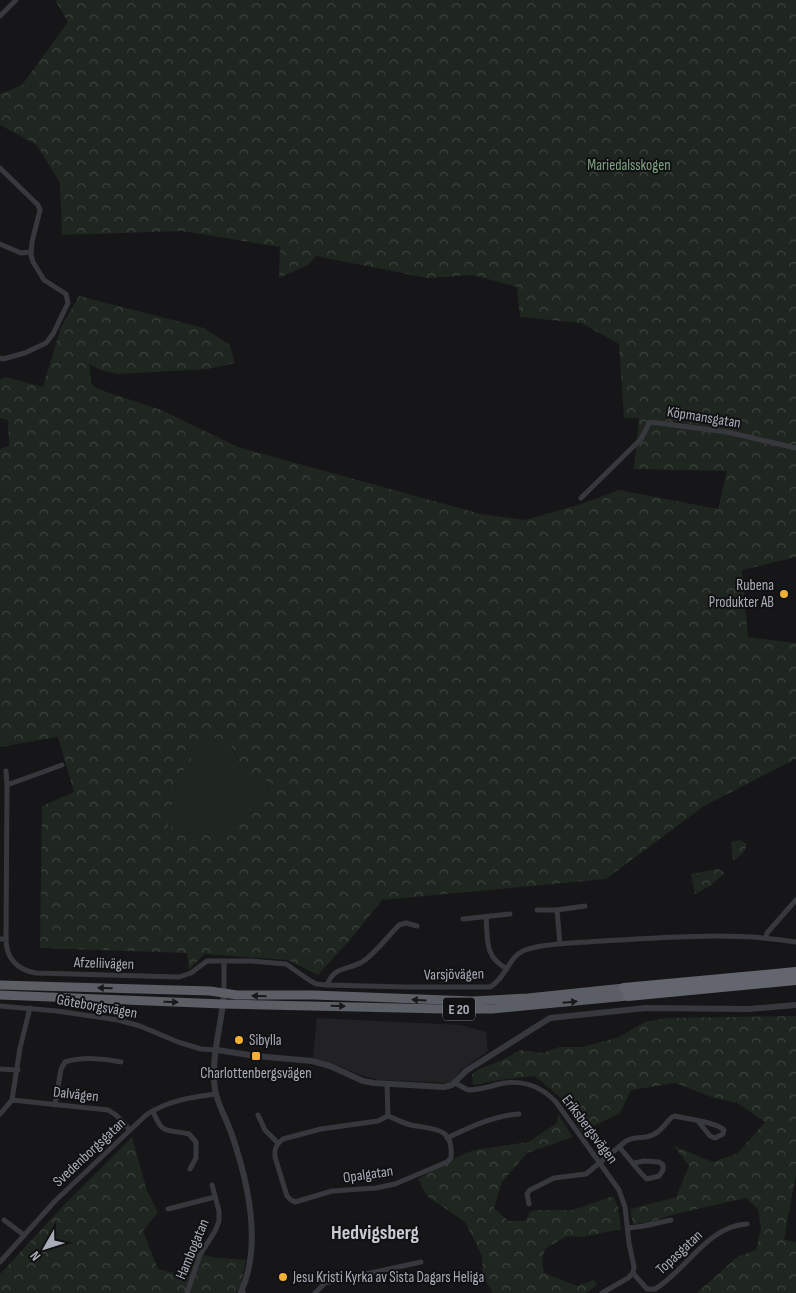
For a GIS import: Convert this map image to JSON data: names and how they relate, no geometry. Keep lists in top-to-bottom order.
{
  "streets": {
    "highway": ["E 20"],
    "street": [
      "Köpmansgatan",
      "Afzeliivägen",
      "Varsjövägen",
      "Göteborgsvägen",
      "Dalvägen",
      "Eriksbergsvägen",
      "Svedenborgsgatan",
      "Opalgatan",
      "Hambogatan",
      "Topasgatan"
    ]
  },
  "crossings": [
    ["Afzeliivägen", "Varsjövägen"],
    ["Dalvägen", "Svedenborgsgatan"],
    ["Eriksbergsvägen", "Topasgatan"]
  ],
  "districts": ["Hedvigsberg"],
  "parks": ["Mariedalsskogen"],
  "places": {
    "other": ["Rubena Produkter AB", "Sibylla", "Jesu Kristi Kyrka av Sista Dagars Heliga"],
    "transit": ["Charlottenbergsvägen"]
  },
  "north": "bottom left"
}
